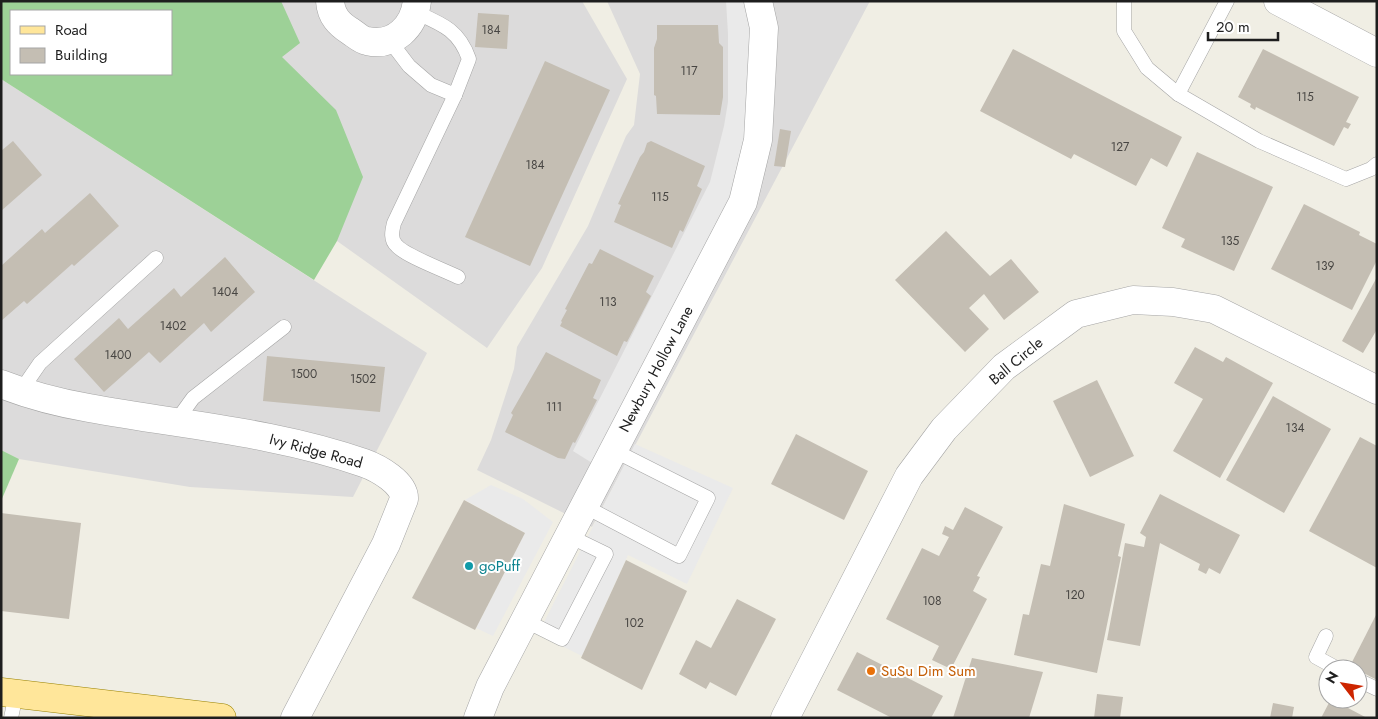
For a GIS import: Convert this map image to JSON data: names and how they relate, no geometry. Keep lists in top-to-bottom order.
{
  "streets": {
    "street": ["Ball Circle", "Newbury Hollow Lane", "Ivy Ridge Road"]
  },
  "places": ["goPuff", "SuSu Dim Sum"],
  "house_numbers": [
    "184",
    "117",
    "115",
    "127",
    "184",
    "115",
    "135",
    "139",
    "1404",
    "113",
    "1402",
    "1400",
    "1500",
    "1502",
    "111",
    "134",
    "120",
    "108",
    "102"
  ],
  "legend": ["Road", "Building"],
  "scale_bar": "20 m",
  "north": "top left"
}
